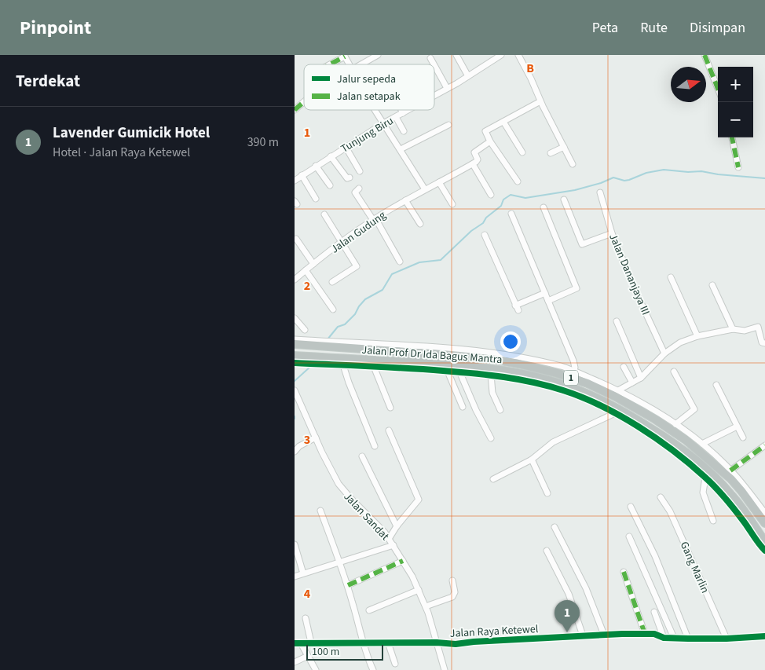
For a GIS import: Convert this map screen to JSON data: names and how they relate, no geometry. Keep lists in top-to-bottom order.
{
  "streets": {
    "highway": ["Jalan Prof Dr Ida Bagus Mantra", "1"],
    "street": [
      "Tunjung Biru",
      "Jalan Gudung",
      "Jalan Dananjaya III",
      "Jalan Sandat",
      "Gang Marlin",
      "Jalan Raya Ketewel"
    ]
  },
  "crossings": [
    ["Jalan Sandat", "Jalan Raya Ketewel"],
    ["Gang Marlin", "Jalan Raya Ketewel"]
  ],
  "legend": ["Jalur sepeda", "Jalan setapak"],
  "scale_bar": "100 m",
  "north": "right",
  "page": {
    "header": "Pinpoint",
    "nav": ["Peta", "Rute", "Disimpan"],
    "heading": "Terdekat",
    "map_buttons": ["+", "−"],
    "list": [
      {
        "mark": "1",
        "name": "Lavender Gumicik Hotel",
        "note": "Hotel · Jalan Raya Ketewel",
        "value": "390 m"
      }
    ],
    "pins": "1",
    "scale": "100 m"
  },
  "grid": {
    "columns": ["B"],
    "rows": [
      "1",
      "2",
      "3",
      "4"
    ]
  }
}
